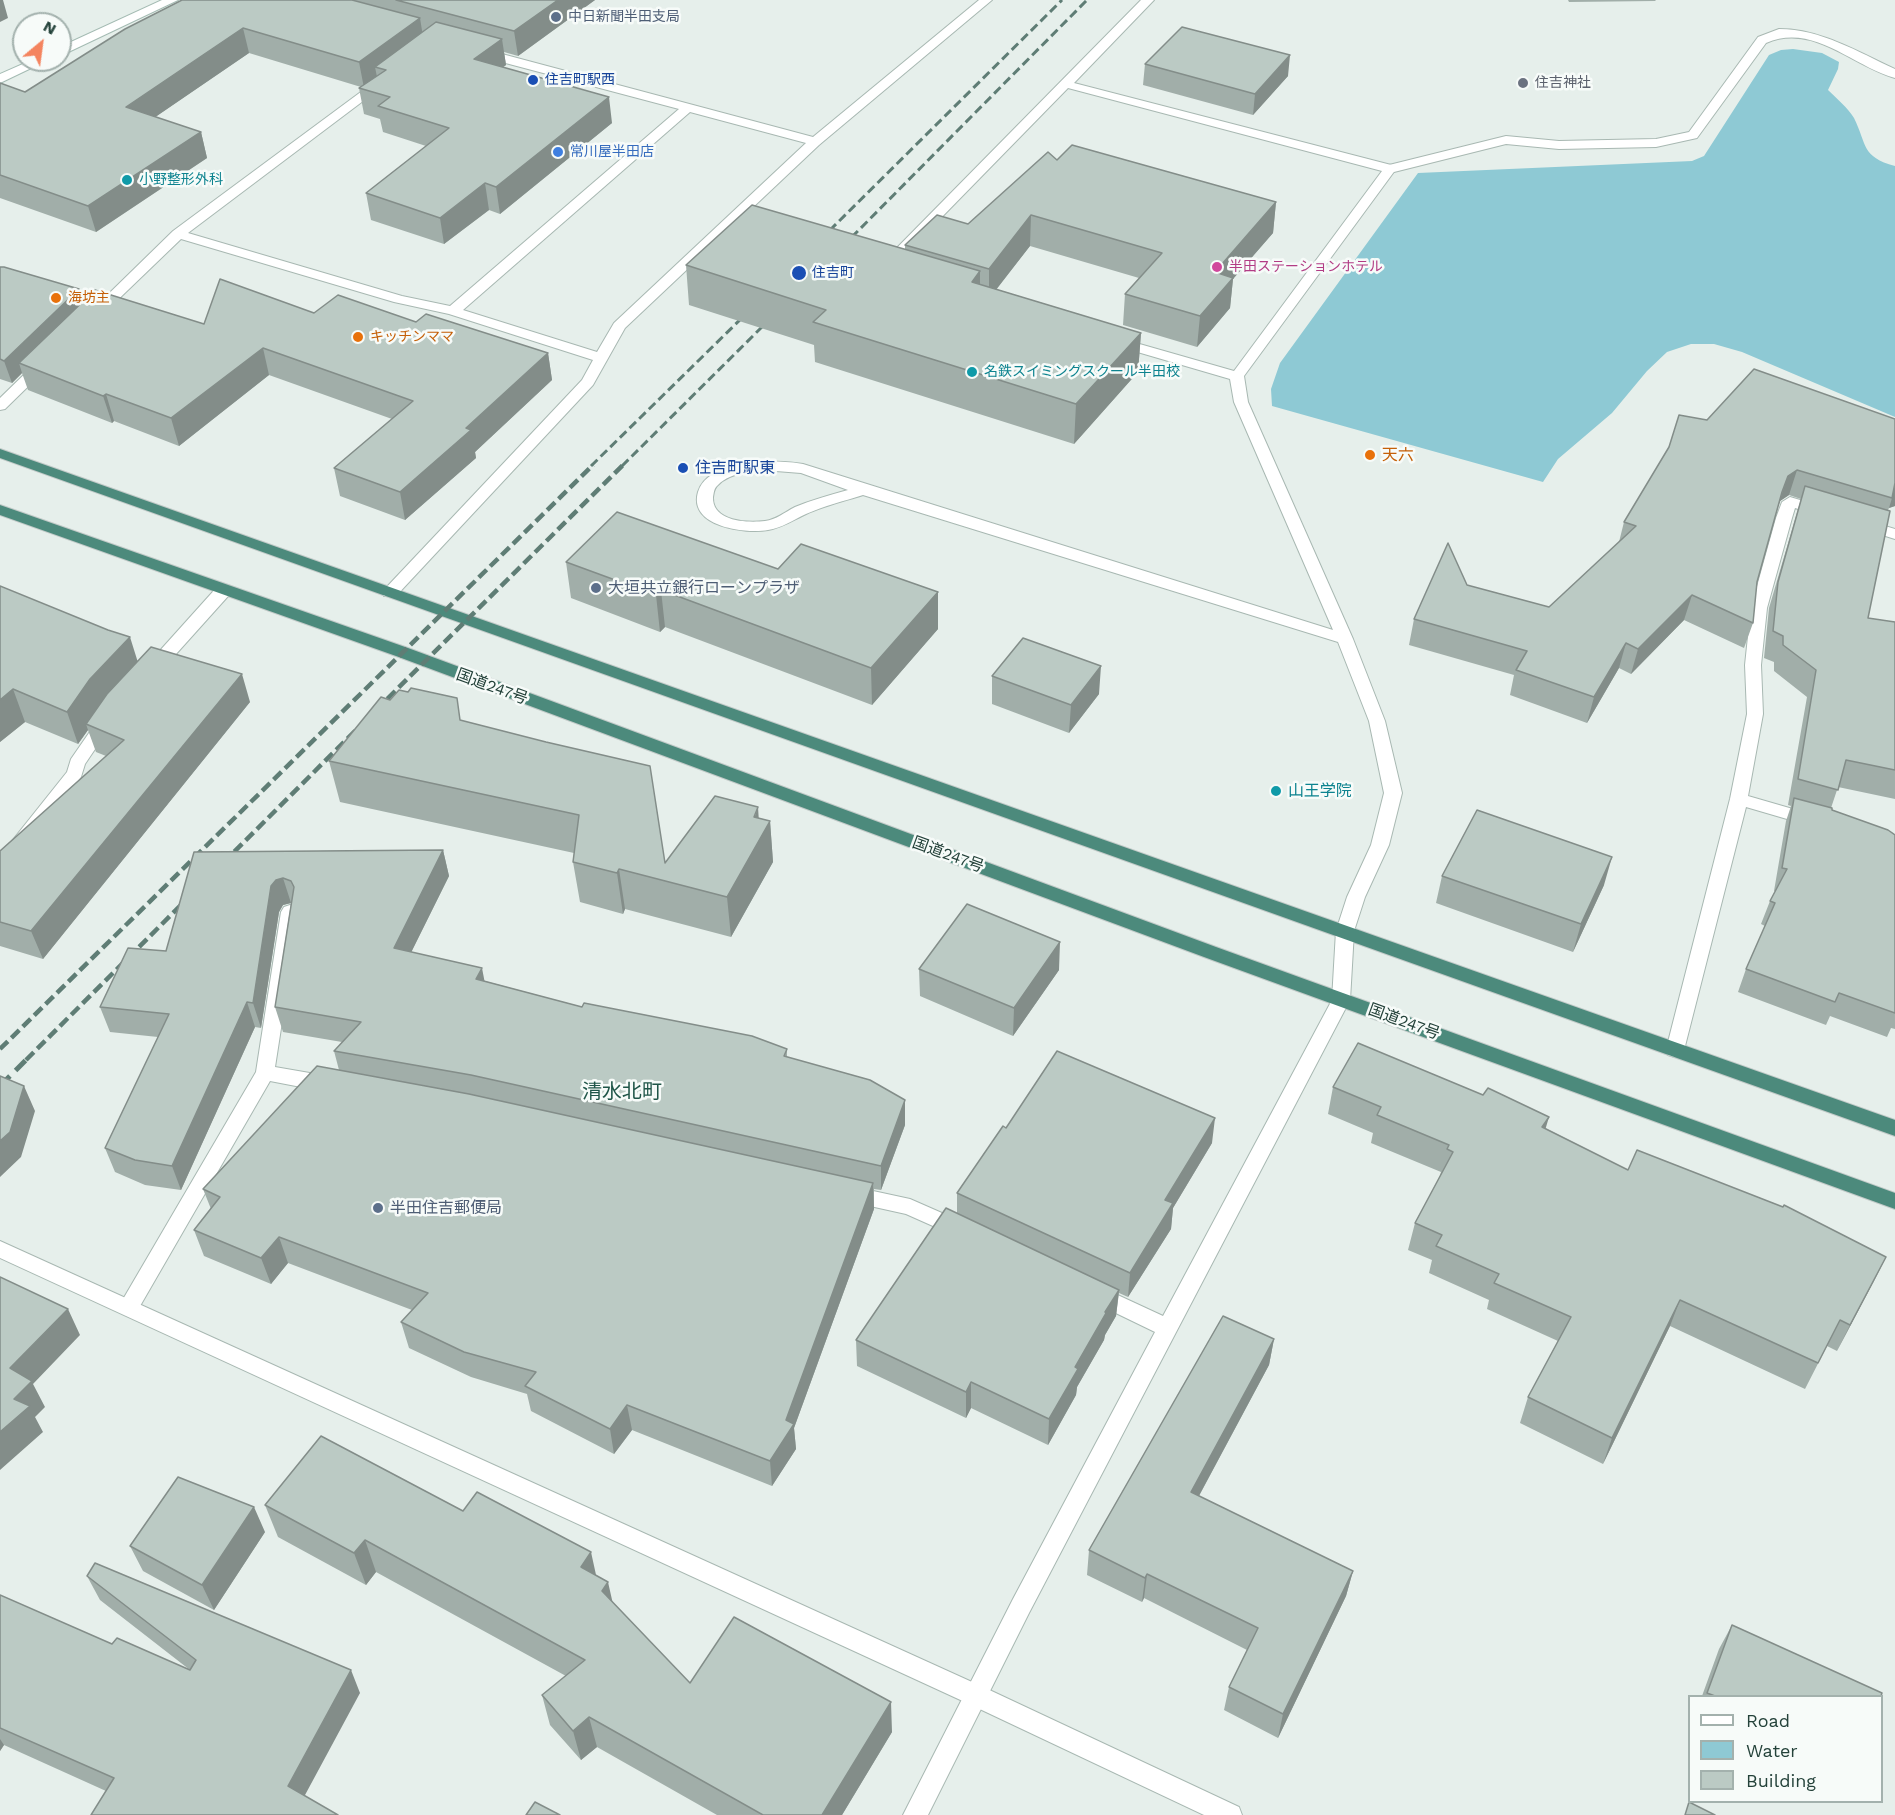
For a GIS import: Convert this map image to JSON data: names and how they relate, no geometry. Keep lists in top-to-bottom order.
{
  "streets": {
    "highway": ["国道247号"]
  },
  "districts": ["清水北町"],
  "places": [
    "中日新聞半田支局",
    "住吉町駅西",
    "住吉神社",
    "常川屋半田店",
    "小野整形外科",
    "半田ステーションホテル",
    "住吉町",
    "海坊主",
    "キッチンママ",
    "名鉄スイミングスクール半田校",
    "天六",
    "住吉町駅東",
    "大垣共立銀行ローンプラザ",
    "山王学院",
    "半田住吉郵便局"
  ],
  "legend": ["Road", "Water", "Building"],
  "north": "top right"
}
